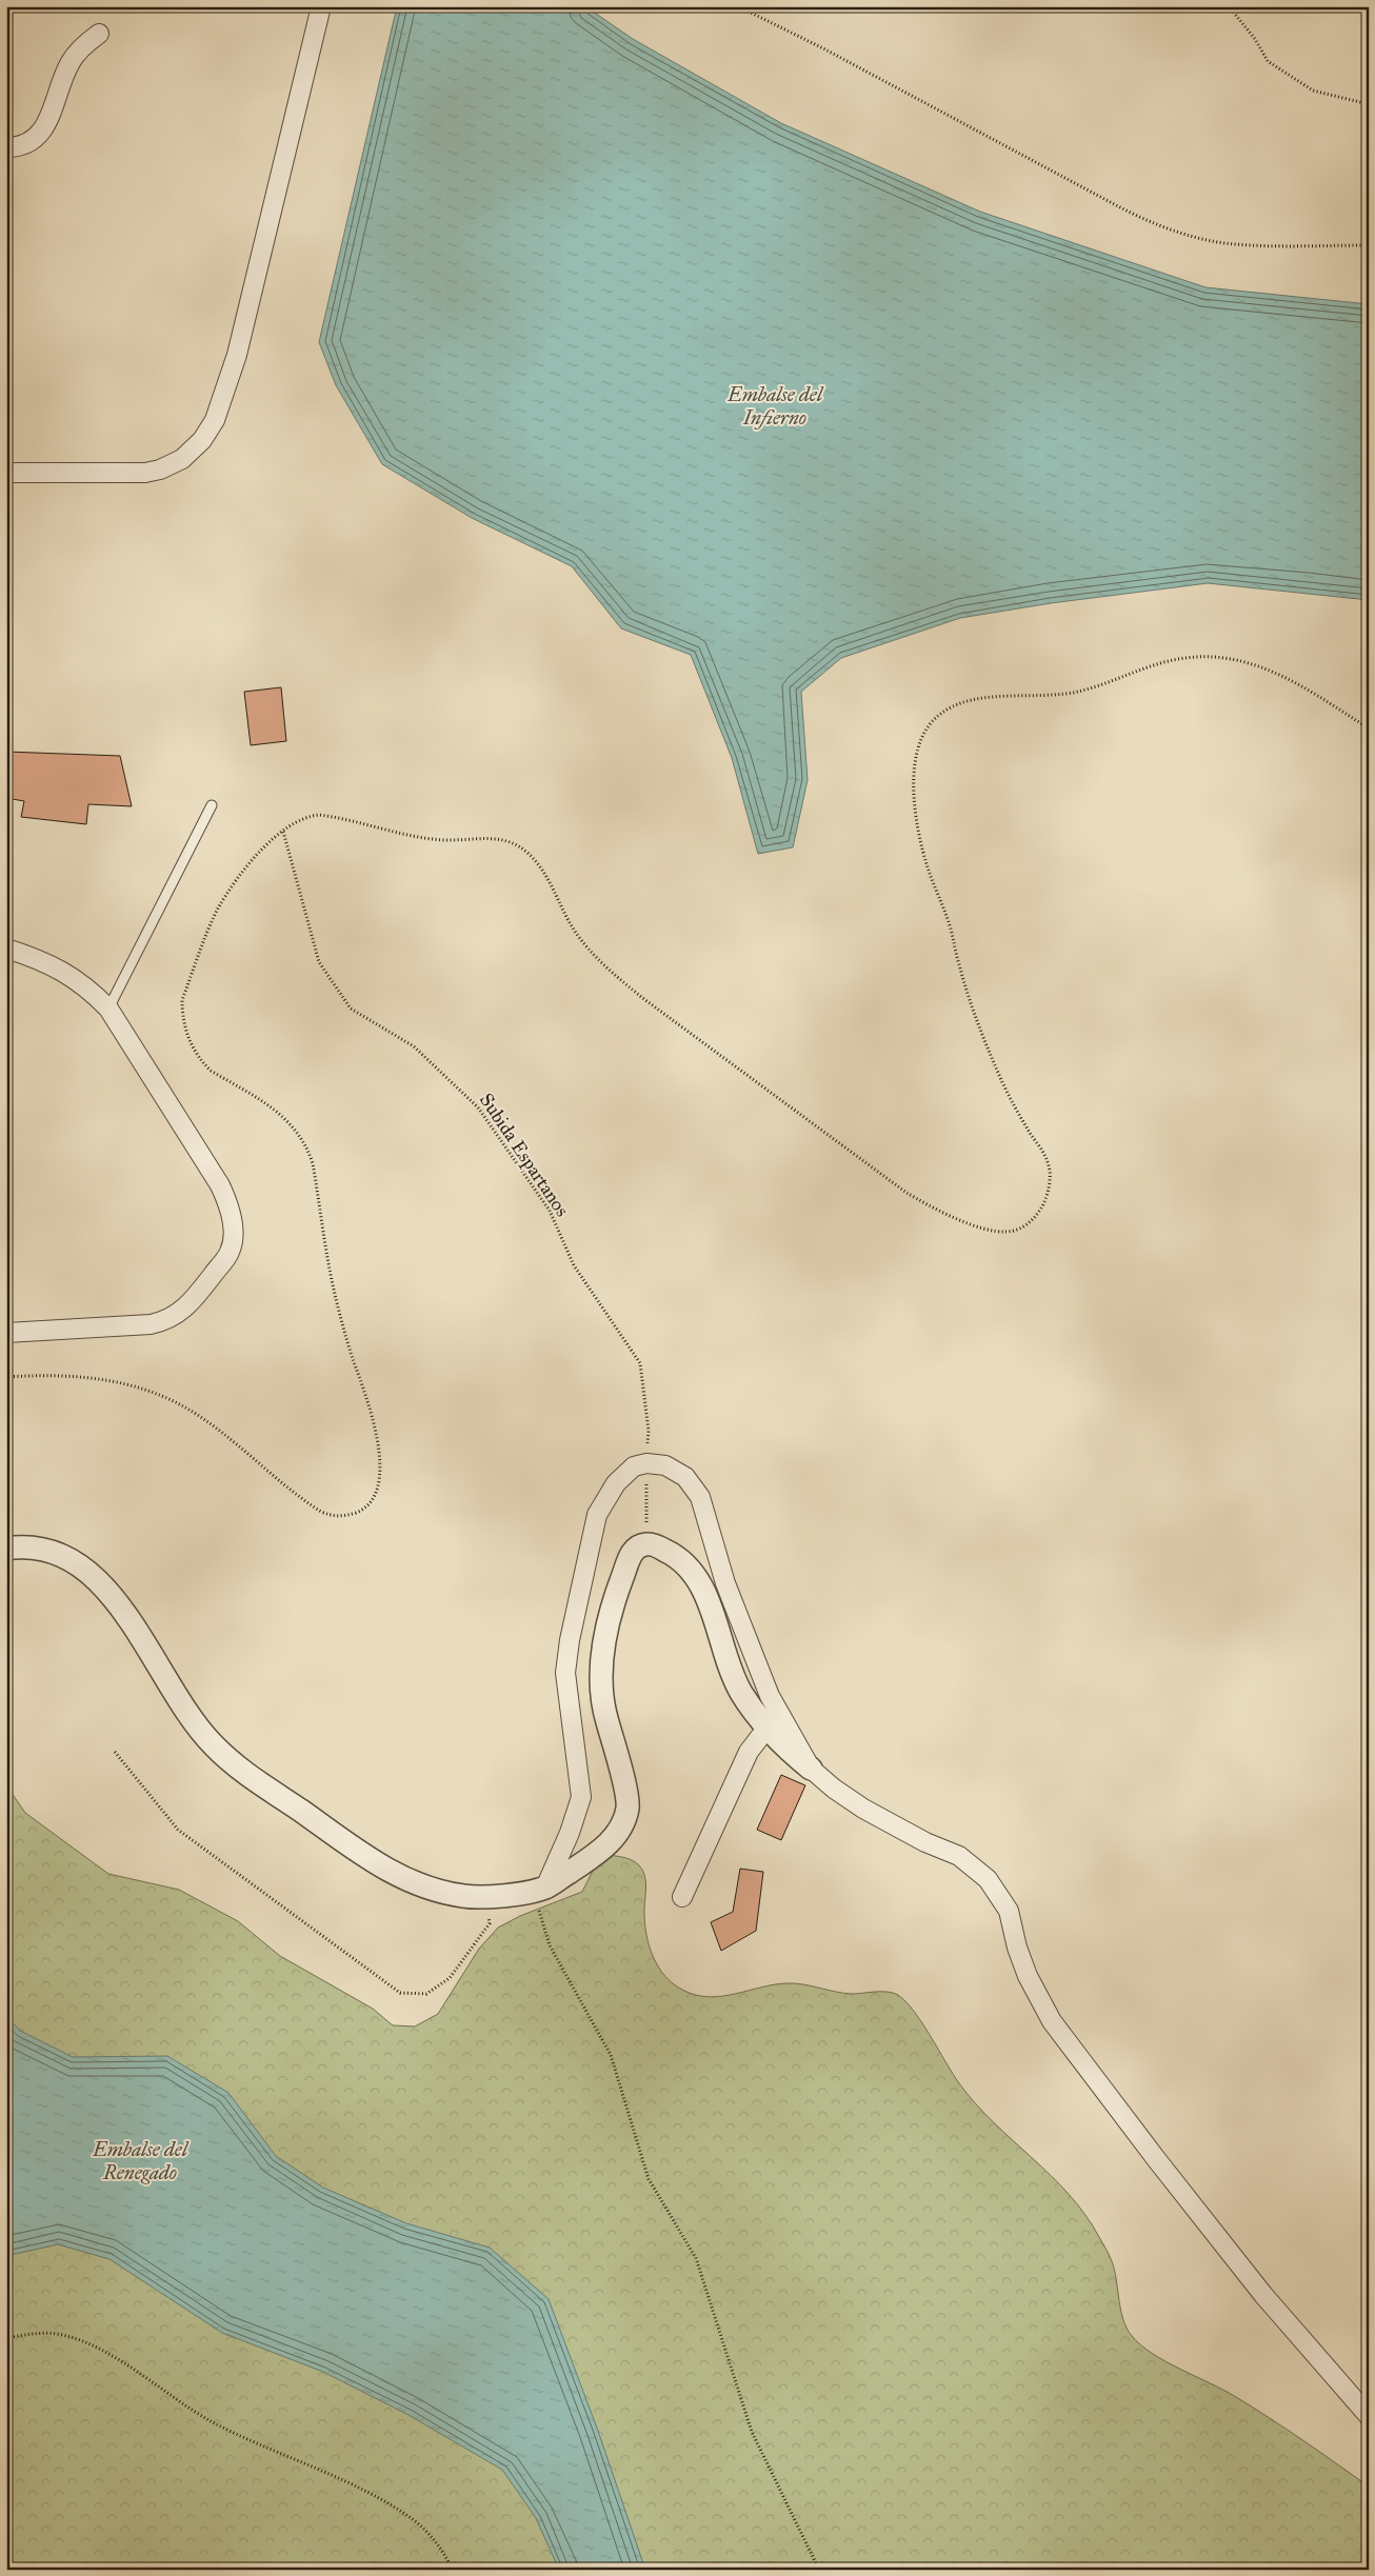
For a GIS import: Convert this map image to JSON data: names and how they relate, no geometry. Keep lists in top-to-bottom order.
{
  "streets": {
    "path": ["Subida Espartanos"]
  },
  "water": ["Embalse del Infierno", "Embalse del Renegado"]
}
